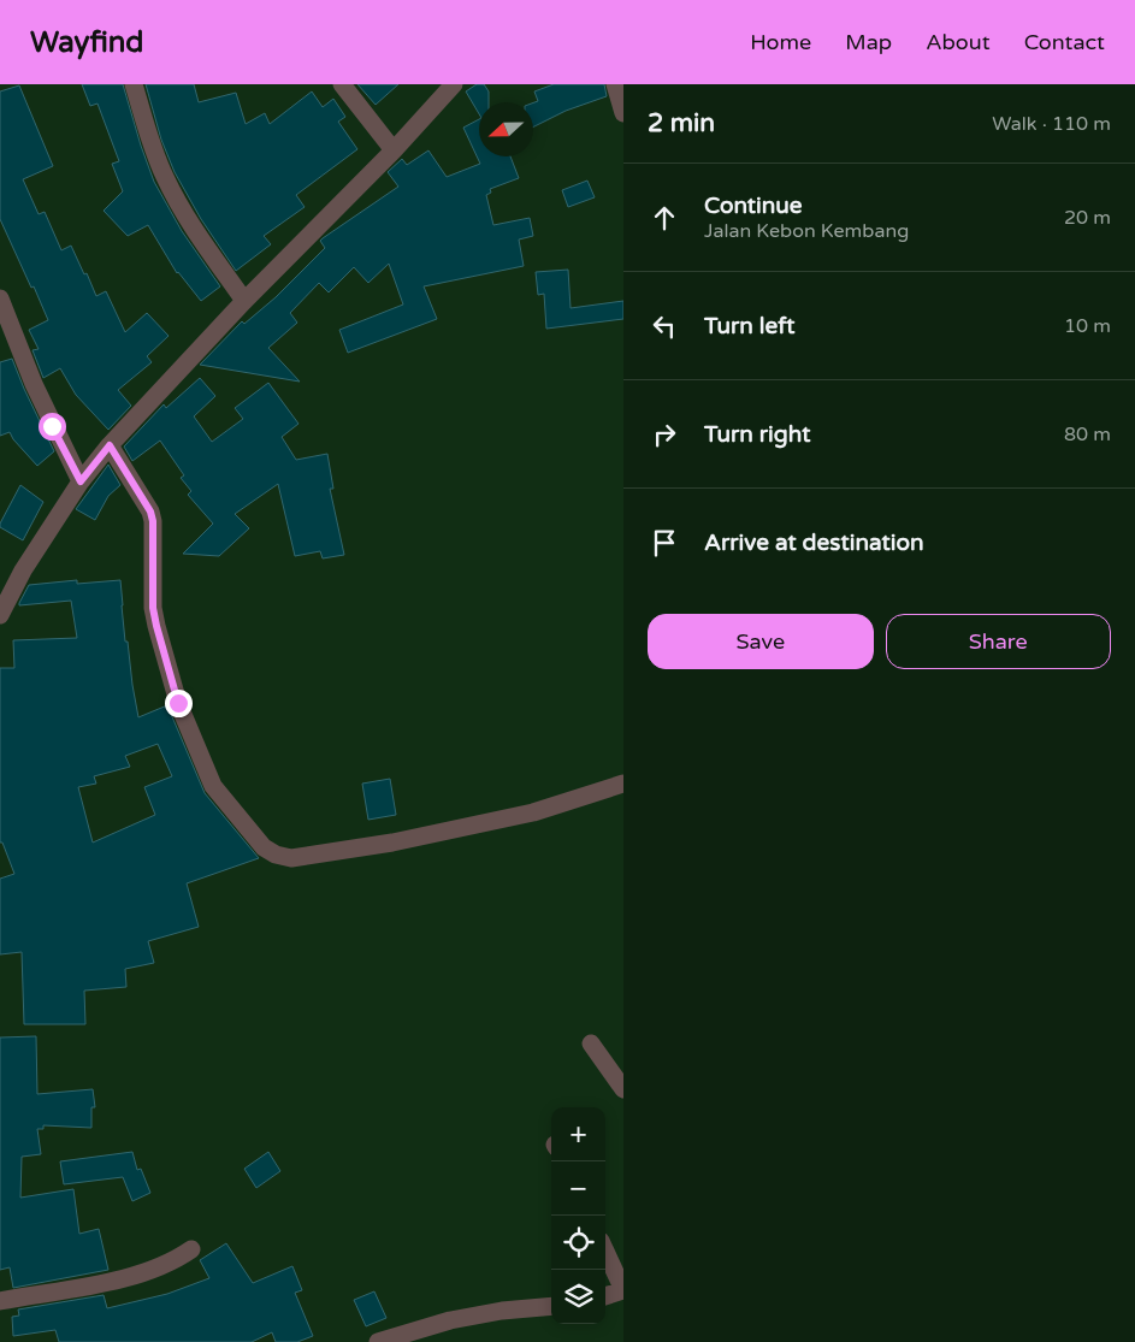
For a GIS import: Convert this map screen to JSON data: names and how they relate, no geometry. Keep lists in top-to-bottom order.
{
  "north": "left",
  "page": {
    "header": "Wayfind",
    "nav": [
      "Home",
      "Map",
      "About",
      "Contact"
    ],
    "heading": ["2 min", "Walk · 110 m"],
    "list": [
      ["Continue", "Jalan Kebon Kembang", "20 m"],
      ["Turn left", "10 m"],
      ["Turn right", "80 m"],
      "Arrive at destination"
    ],
    "buttons": ["Save", "Share"],
    "map_buttons": ["+", "−"]
  }
}
